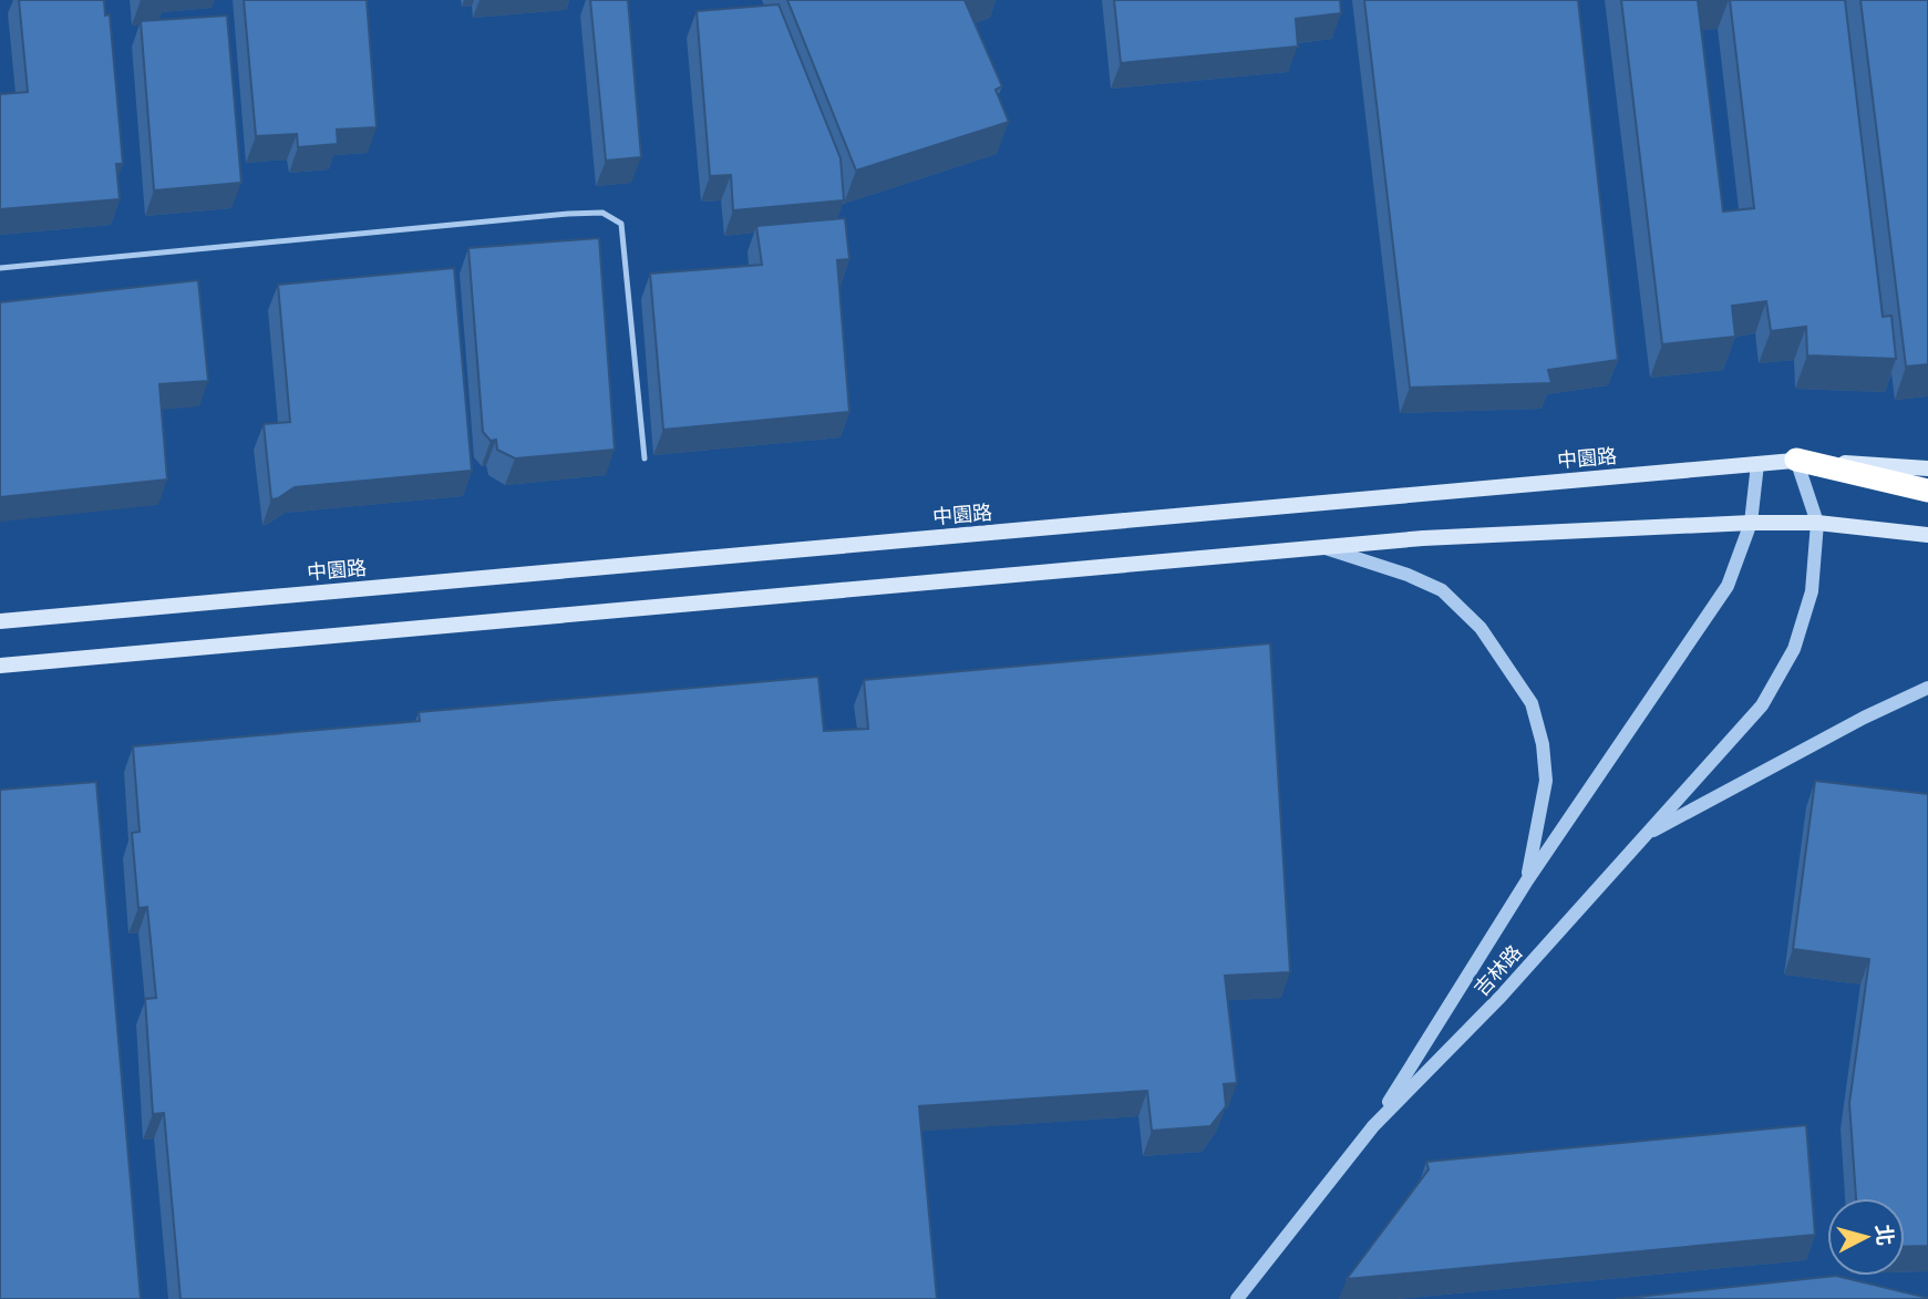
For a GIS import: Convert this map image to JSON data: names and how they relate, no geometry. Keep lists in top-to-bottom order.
{
  "streets": {
    "main road": ["中園路"],
    "street": ["吉林路"]
  },
  "crossings": [
    ["中園路", "吉林路"]
  ],
  "north": "right"
}
